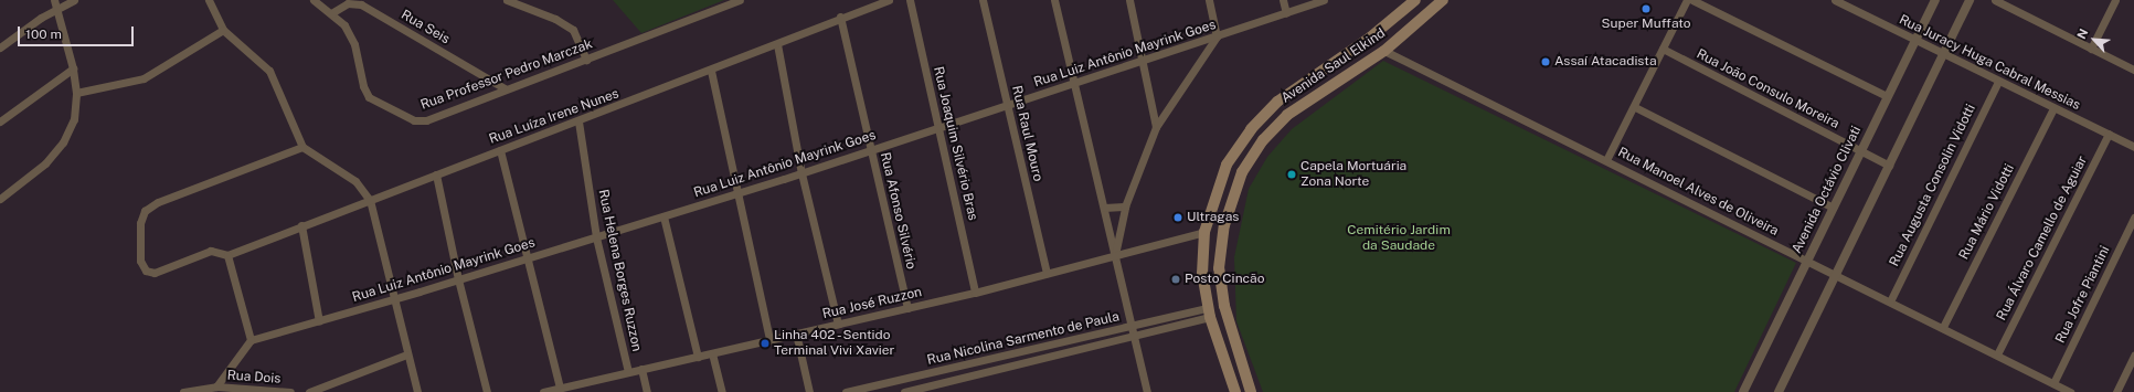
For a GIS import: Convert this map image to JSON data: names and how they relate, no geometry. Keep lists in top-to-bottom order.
{
  "streets": {
    "main road": ["Avenida Saul Elkind"],
    "street": [
      "Rua Seis",
      "Rua Luiz Antônio Mayrink Goes",
      "Rua Juracy Huga Cabral Messias",
      "Rua Professor Pedro Marczak",
      "Rua João Consulo Moreira",
      "Rua Luíza Irene Nunes",
      "Rua Raul Mouro",
      "Rua Joaquim Silvério Bras",
      "Rua Augusta Consolin Vidotti",
      "Avenida Octávio Clivati",
      "Rua Manoel Alves de Oliveira",
      "Rua Afonso Silvério",
      "Rua Mário Vidotti",
      "Rua Álvaro Camello de Aguiar",
      "Rua Helena Borges Ruzzon",
      "Rua Jofre Piantini",
      "Rua José Ruzzon",
      "Rua Nicolina Sarmento de Paula",
      "Rua Dois"
    ]
  },
  "crossings": [
    ["Rua Seis", "Rua Professor Pedro Marczak"],
    ["Rua Luiz Antônio Mayrink Goes", "Rua Raul Mouro"],
    ["Rua Luiz Antônio Mayrink Goes", "Rua Joaquim Silvério Bras"],
    ["Rua Luiz Antônio Mayrink Goes", "Rua Afonso Silvério"],
    ["Rua Luiz Antônio Mayrink Goes", "Rua Helena Borges Ruzzon"],
    ["Rua Juracy Huga Cabral Messias", "Rua Augusta Consolin Vidotti"],
    ["Rua Juracy Huga Cabral Messias", "Avenida Octávio Clivati"],
    ["Rua Juracy Huga Cabral Messias", "Rua Mário Vidotti"],
    ["Rua Juracy Huga Cabral Messias", "Rua Álvaro Camello de Aguiar"],
    ["Avenida Saul Elkind", "Rua Manoel Alves de Oliveira"],
    ["Avenida Saul Elkind", "Rua José Ruzzon"],
    ["Avenida Saul Elkind", "Rua Nicolina Sarmento de Paula"],
    ["Rua João Consulo Moreira", "Avenida Octávio Clivati"],
    ["Rua Luíza Irene Nunes", "Rua Afonso Silvério"],
    ["Rua Luíza Irene Nunes", "Rua Helena Borges Ruzzon"],
    ["Rua Raul Mouro", "Rua José Ruzzon"],
    ["Rua Joaquim Silvério Bras", "Rua José Ruzzon"],
    ["Rua Augusta Consolin Vidotti", "Rua Manoel Alves de Oliveira"],
    ["Avenida Octávio Clivati", "Rua Manoel Alves de Oliveira"],
    ["Rua Manoel Alves de Oliveira", "Rua Mário Vidotti"],
    ["Rua Manoel Alves de Oliveira", "Rua Álvaro Camello de Aguiar"],
    ["Rua Manoel Alves de Oliveira", "Rua Jofre Piantini"],
    ["Rua Afonso Silvério", "Rua José Ruzzon"],
    ["Rua Helena Borges Ruzzon", "Rua José Ruzzon"]
  ],
  "parks": ["Cemitério Jardim da Saudade"],
  "places": [
    "Super Muffato",
    "Assaí Atacadista",
    "Capela Mortuária Zona Norte",
    "Ultragas",
    "Posto Cincão",
    "Linha 402 - Sentido Terminal Vivi Xavier"
  ],
  "scale_bar": "100 m",
  "north": "top left"
}
